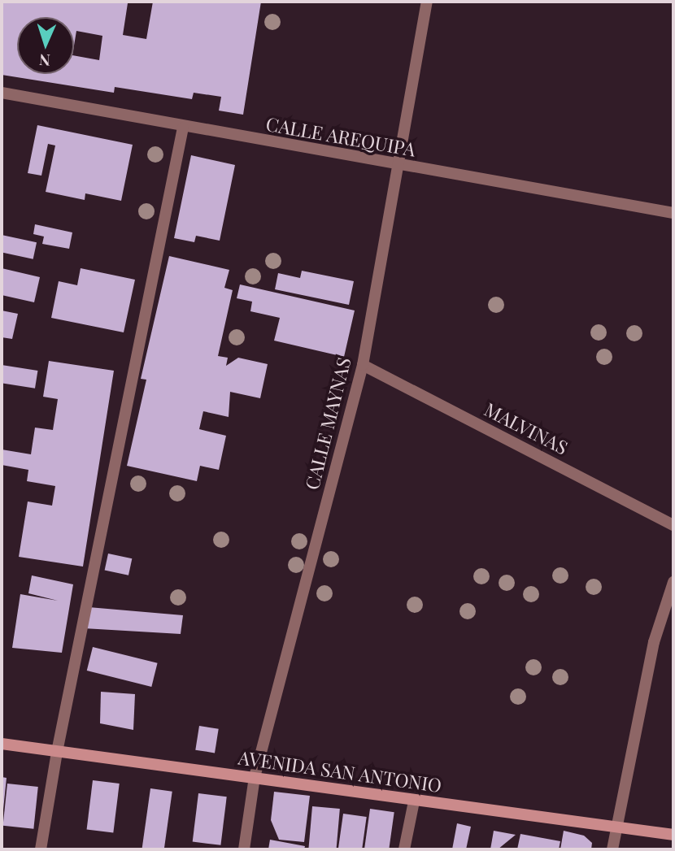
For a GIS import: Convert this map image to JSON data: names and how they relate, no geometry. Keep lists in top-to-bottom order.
{
  "streets": {
    "main road": ["AVENIDA SAN ANTONIO"],
    "street": ["CALLE AREQUIPA", "CALLE MAYNAS", "MALVINAS"]
  },
  "crossings": [
    ["CALLE AREQUIPA", "CALLE MAYNAS"],
    ["CALLE MAYNAS", "MALVINAS"],
    ["CALLE MAYNAS", "AVENIDA SAN ANTONIO"]
  ],
  "north": "bottom"
}
